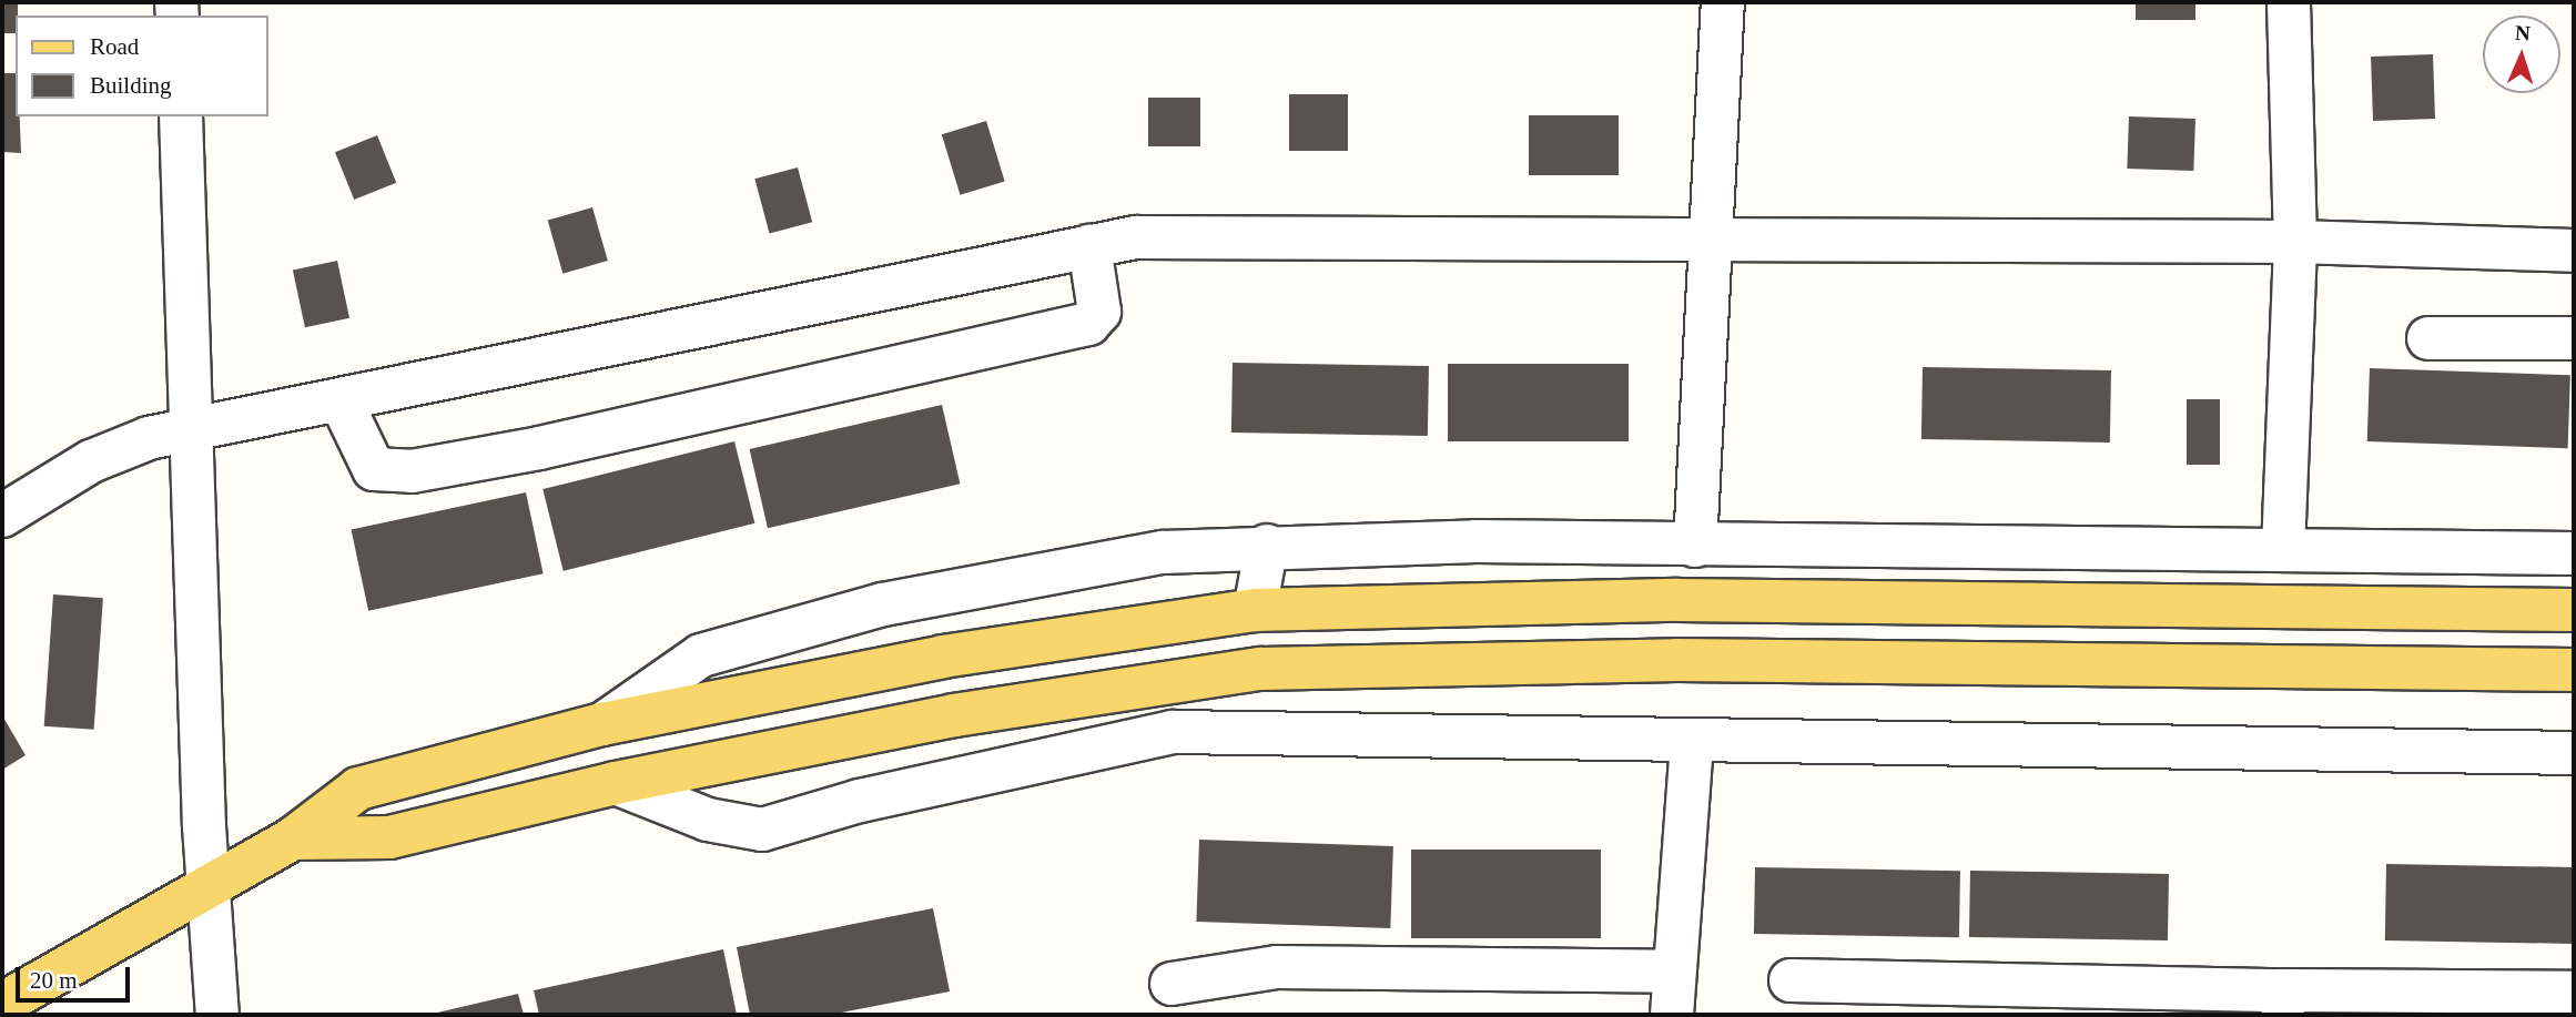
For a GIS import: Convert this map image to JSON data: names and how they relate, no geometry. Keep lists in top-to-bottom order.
{
  "legend": ["Road", "Building"],
  "scale_bar": "20 m",
  "north": "top"
}
